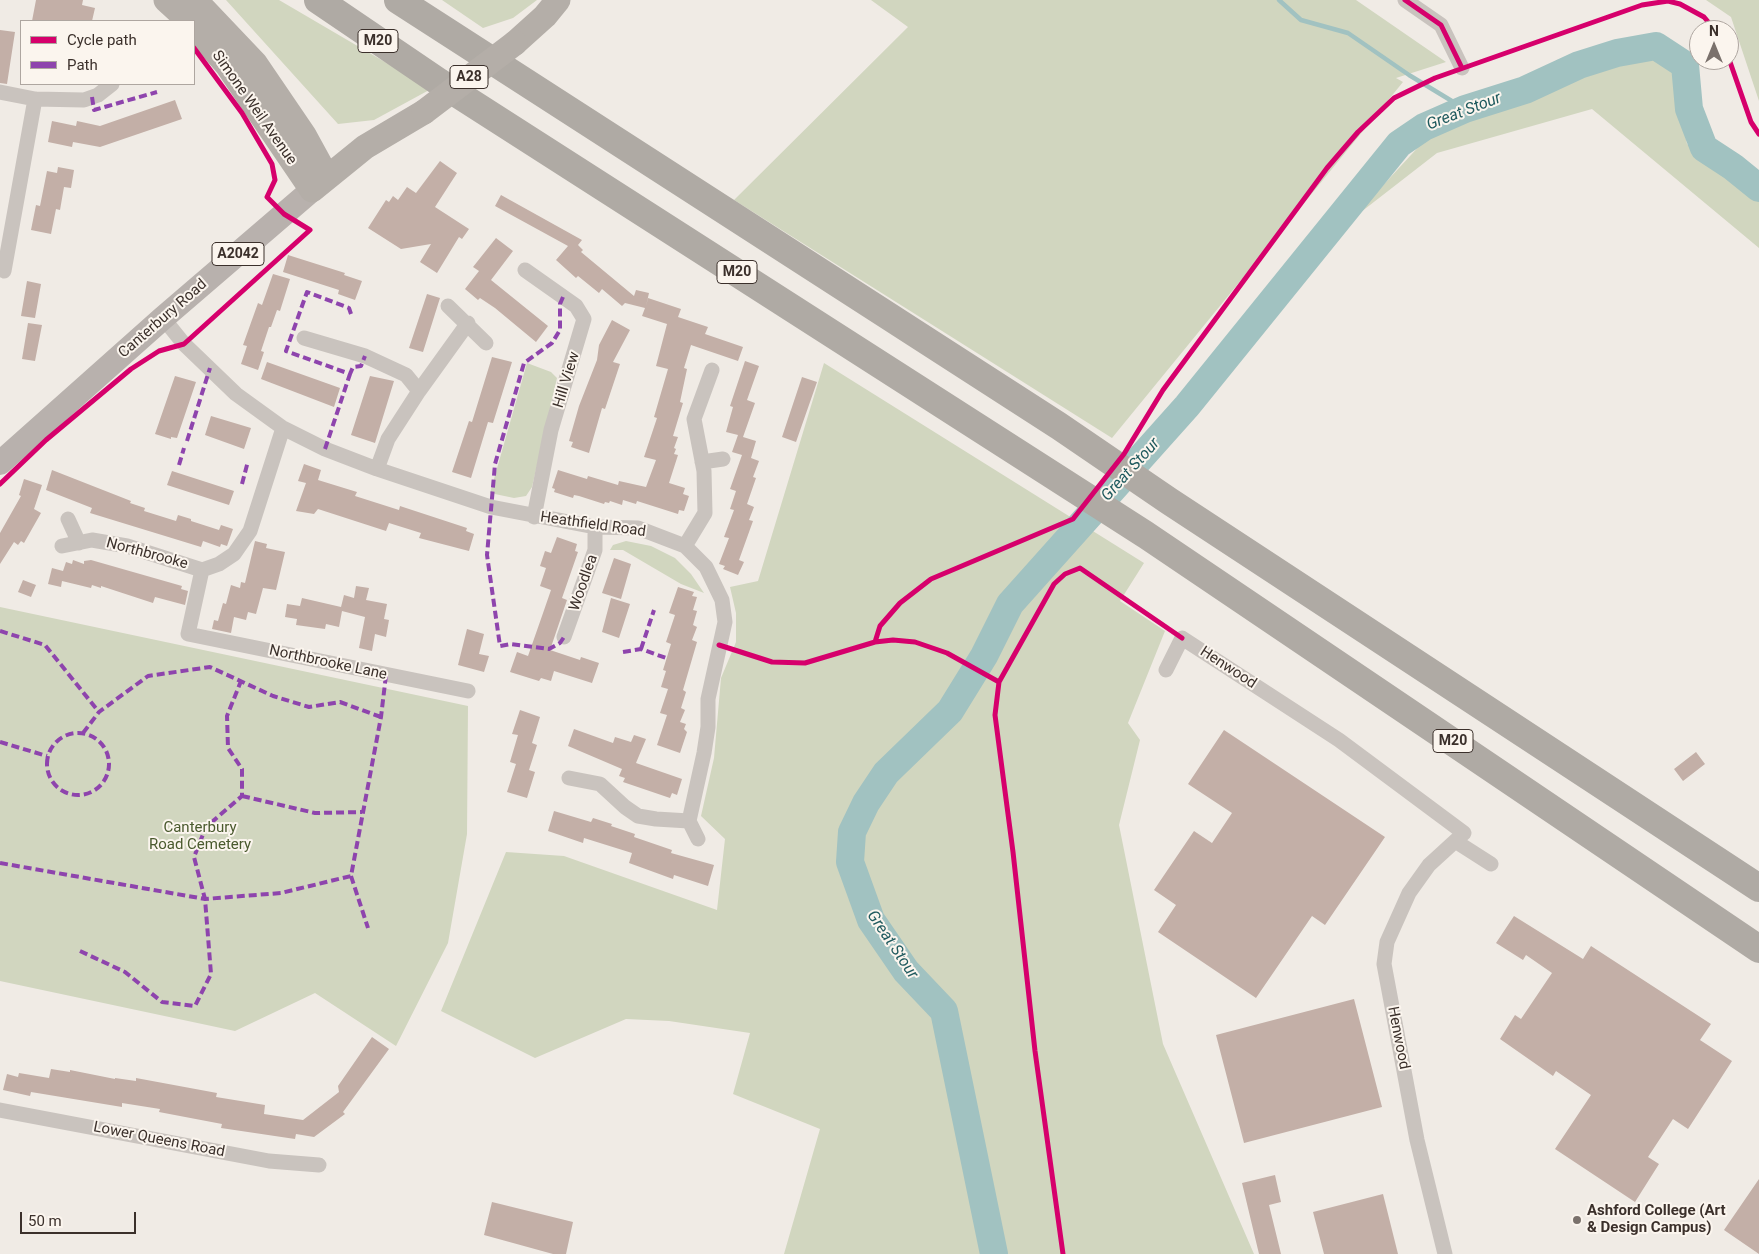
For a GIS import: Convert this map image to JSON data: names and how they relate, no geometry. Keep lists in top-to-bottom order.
{
  "streets": {
    "highway": [
      "M20",
      "A28",
      "Simone Weil Avenue",
      "Canterbury Road"
    ],
    "main road": ["A2042"],
    "street": [
      "Hill View",
      "Heathfield Road",
      "Northbrooke",
      "Woodlea",
      "Northbrooke Lane",
      "Henwood",
      "Lower Queens Road"
    ]
  },
  "crossings": [
    ["Simone Weil Avenue", "Canterbury Road"],
    ["Canterbury Road", "Heathfield Road"],
    ["Hill View", "Heathfield Road"],
    ["Heathfield Road", "Northbrooke"],
    ["Heathfield Road", "Woodlea"],
    ["Northbrooke", "Northbrooke Lane"]
  ],
  "water": ["Great Stour"],
  "parks": ["Canterbury Road Cemetery"],
  "places": ["Ashford College (Art & Design Campus)"],
  "legend": ["Cycle path", "Path"],
  "scale_bar": "50 m",
  "north": "top"
}
